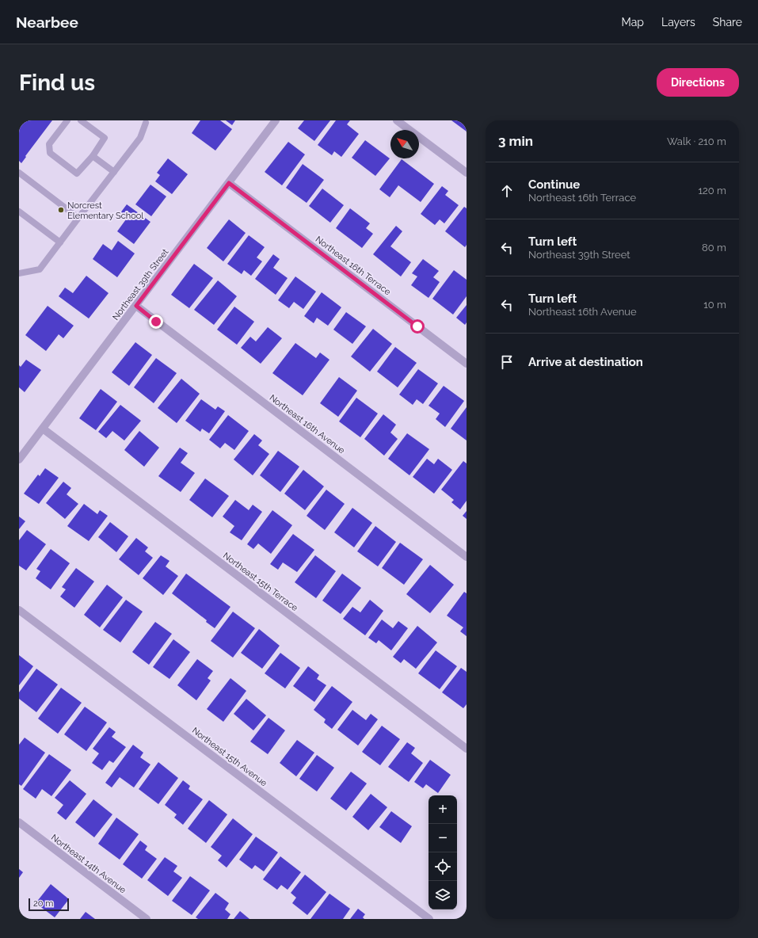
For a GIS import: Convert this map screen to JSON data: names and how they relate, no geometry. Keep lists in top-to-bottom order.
{
  "streets": {
    "street": [
      "Northeast 16th Terrace",
      "Northeast 39th Street",
      "Northeast 16th Avenue",
      "Northeast 15th Terrace",
      "Northeast 15th Avenue",
      "Northeast 14th Avenue"
    ]
  },
  "crossings": [
    ["Northeast 16th Terrace", "Northeast 39th Street"],
    ["Northeast 39th Street", "Northeast 16th Avenue"],
    ["Northeast 39th Street", "Northeast 15th Terrace"]
  ],
  "places": ["Norcrest Elementary School"],
  "scale_bar": "20 m",
  "north": "top left",
  "page": {
    "header": "Nearbee",
    "nav": ["Map", "Layers", "Share"],
    "buttons": "Directions",
    "title": "Find us",
    "heading": ["3 min", "Walk · 210 m"],
    "list": [
      ["Continue", "Northeast 16th Terrace", "120 m"],
      ["Turn left", "Northeast 39th Street", "80 m"],
      ["Turn left", "Northeast 16th Avenue", "10 m"],
      "Arrive at destination"
    ],
    "map_buttons": ["+", "−"],
    "scale": "20 m"
  }
}
